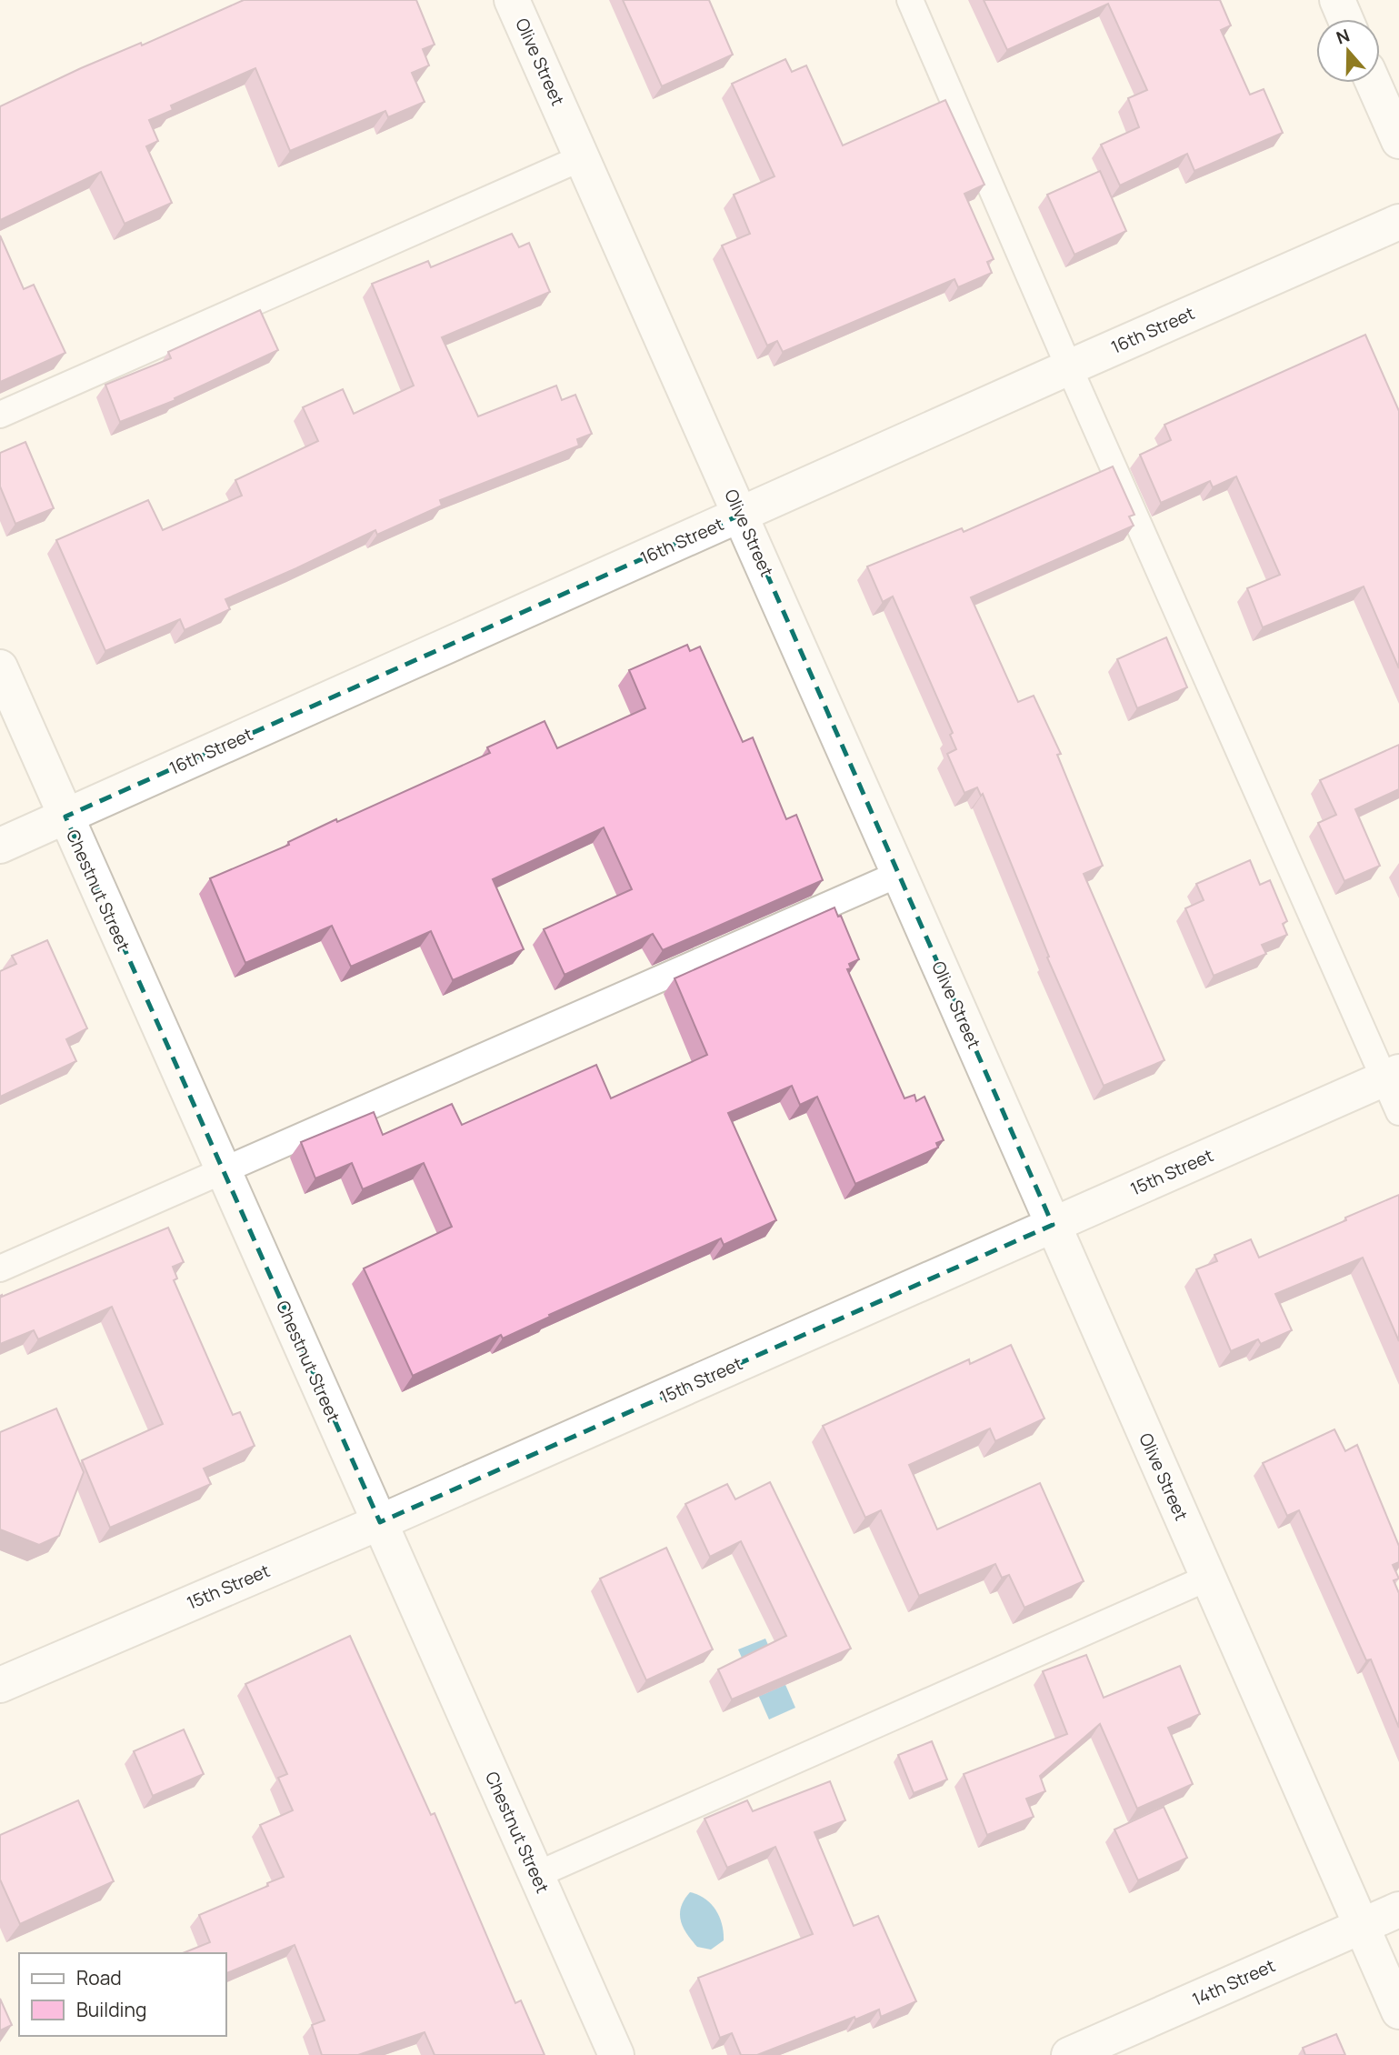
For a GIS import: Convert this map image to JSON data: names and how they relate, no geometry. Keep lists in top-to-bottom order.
{
  "streets": {
    "street": [
      "Olive Street",
      "16th Street",
      "Chestnut Street",
      "15th Street",
      "14th Street"
    ]
  },
  "crossings": [
    ["Olive Street", "16th Street"],
    ["Olive Street", "15th Street"],
    ["Olive Street", "14th Street"],
    ["16th Street", "Chestnut Street"],
    ["Chestnut Street", "15th Street"]
  ],
  "legend": ["Road", "Building"],
  "north": "top"
}
